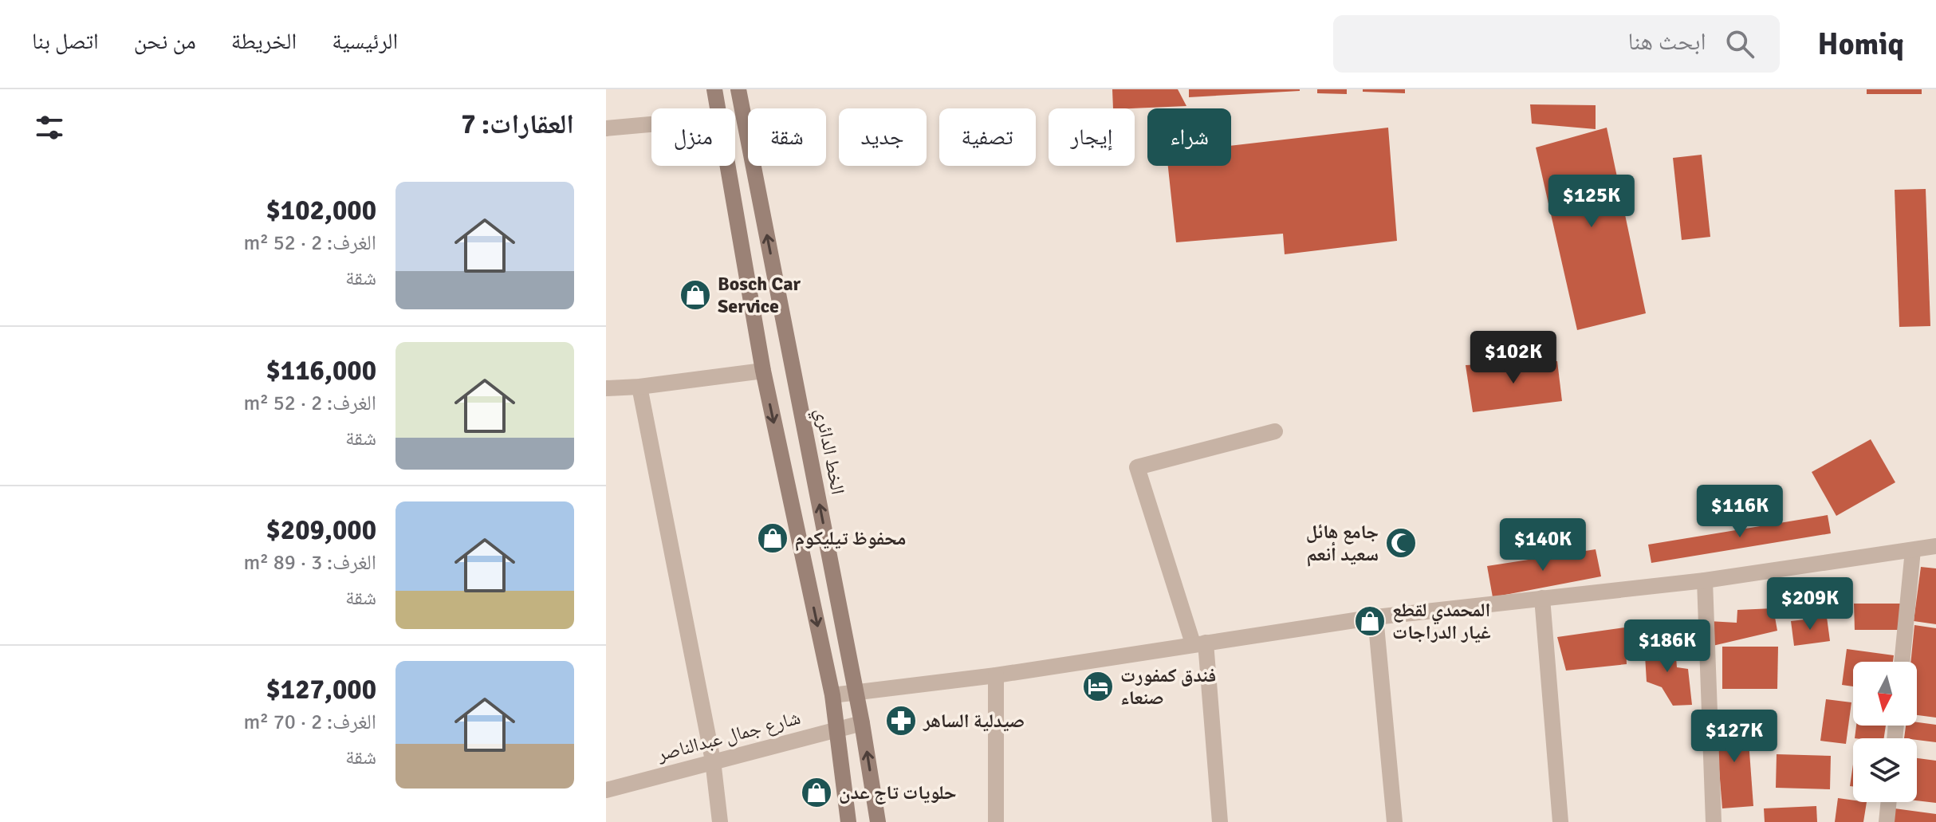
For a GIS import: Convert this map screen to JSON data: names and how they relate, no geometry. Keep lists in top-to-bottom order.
{
  "streets": {
    "main road": ["الخط الدائري"],
    "street": ["شارع جمال عبدالناصر"]
  },
  "crossings": [
    ["الخط الدائري", "شارع جمال عبدالناصر"]
  ],
  "places": {
    "shop": [
      "Bosch Car Service",
      "محفوظ تيليكوم",
      "المحمدي لقطع غيار الدراجات",
      "حلويات تاج عدن"
    ],
    "mosque": ["جامع هائل سعيد أنعم"],
    "hotel": ["فندق كمفورت صنعاء"],
    "pharmacy": ["صيدلية الساهر"]
  },
  "north": "bottom",
  "page": {
    "header": "Homiq",
    "search": "ابحث هنا",
    "nav": [
      "الرئيسية",
      "الخريطة",
      "من نحن",
      "اتصل بنا"
    ],
    "heading": "العقارات: 7",
    "chip": [
      "شراء",
      "إيجار",
      "تصفية",
      "جديد",
      "شقة",
      "منزل"
    ],
    "list": [
      {
        "name": "$102,000",
        "note": "الغرف: 2 · 52 m² · شقة"
      },
      {
        "name": "$116,000",
        "note": "الغرف: 2 · 52 m² · شقة"
      },
      {
        "name": "$209,000",
        "note": "الغرف: 3 · 89 m² · شقة"
      },
      {
        "name": "$127,000",
        "note": "الغرف: 2 · 70 m² · شقة"
      }
    ],
    "price": [
      "$125K",
      "$102K",
      "$116K",
      "$140K",
      "$209K",
      "$186K",
      "$127K"
    ]
  }
}
